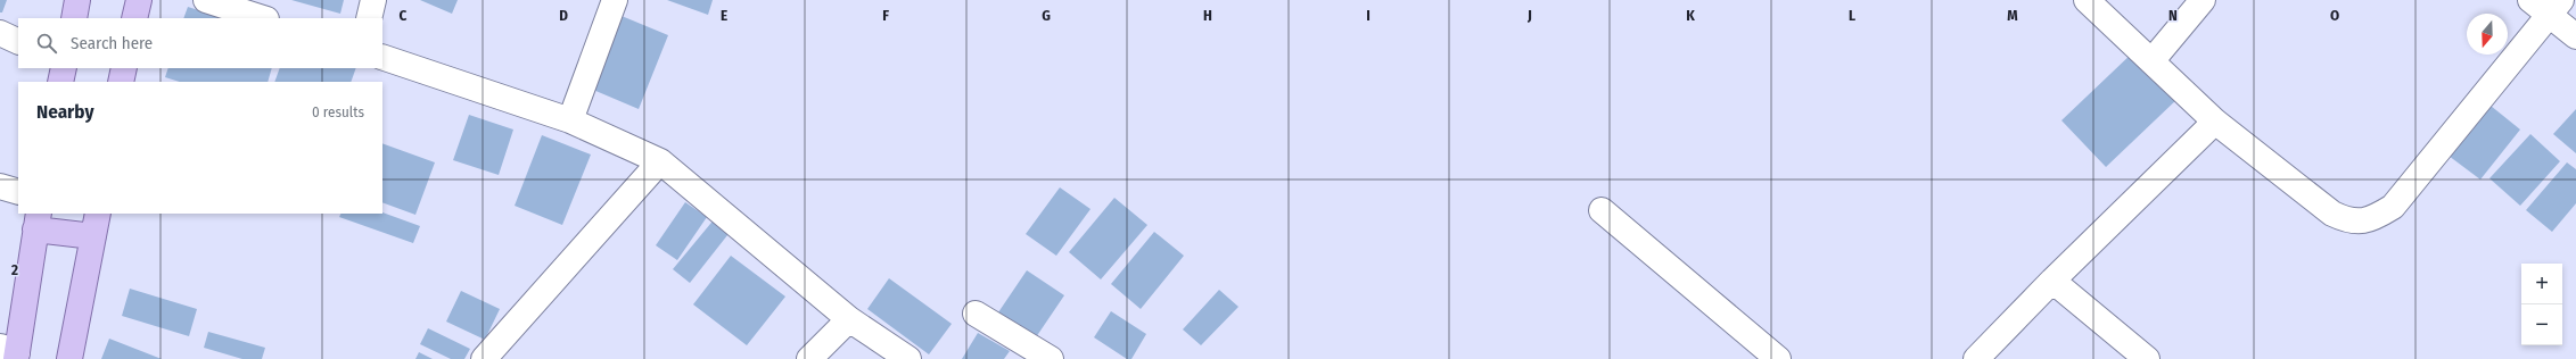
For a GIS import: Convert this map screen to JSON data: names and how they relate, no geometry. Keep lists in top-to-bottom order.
{
  "north": "bottom",
  "page": {
    "search": "Search here",
    "heading": ["Nearby", "0 results"],
    "map_buttons": ["+", "−"]
  },
  "grid": {
    "columns": [
      "C",
      "D",
      "E",
      "F",
      "G",
      "H",
      "I",
      "J",
      "K",
      "L",
      "M",
      "N",
      "O"
    ],
    "rows": ["2"]
  }
}
